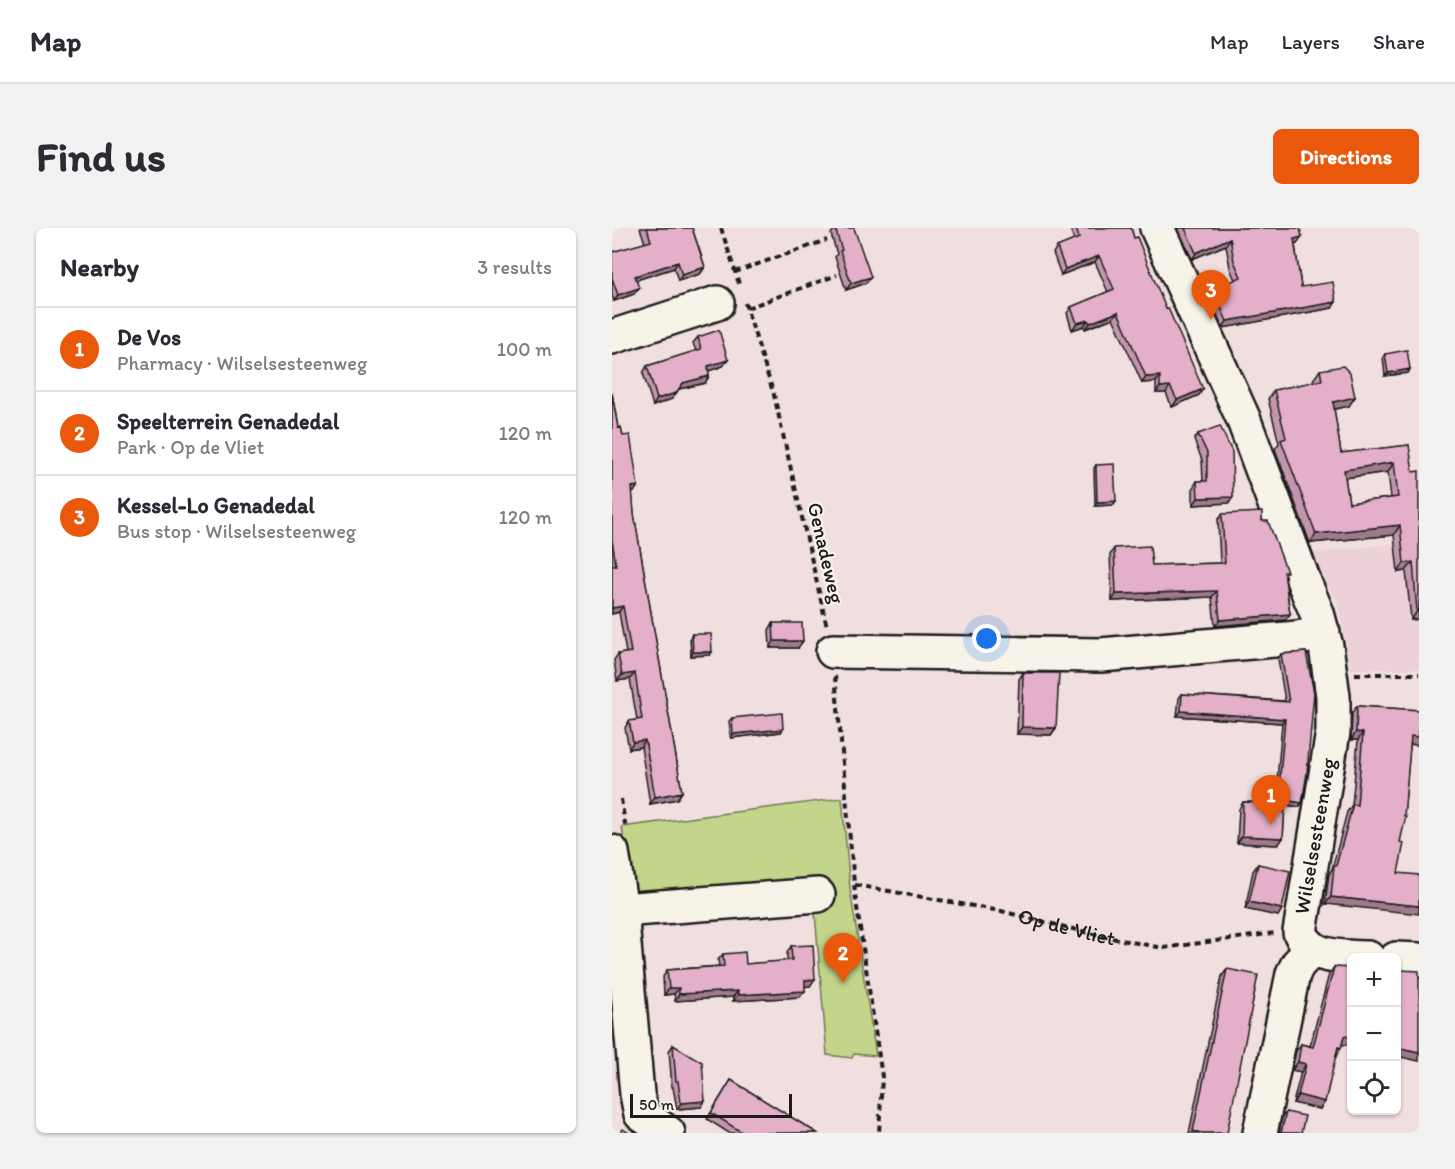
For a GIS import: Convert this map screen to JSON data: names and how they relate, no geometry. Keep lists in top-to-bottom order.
{
  "streets": {
    "street": ["Wilselsesteenweg"],
    "path": ["Genadeweg", "Op de Vliet"]
  },
  "crossings": [
    ["Genadeweg", "Op de Vliet"]
  ],
  "scale_bar": "50 m",
  "page": {
    "header": "Map",
    "nav": ["Map", "Layers", "Share"],
    "buttons": "Directions",
    "title": "Find us",
    "heading": ["Nearby", "3 results"],
    "pins": ["3", "1", "2"],
    "list": [
      {
        "mark": "1",
        "name": "De Vos",
        "note": "Pharmacy · Wilselsesteenweg",
        "value": "100 m"
      },
      {
        "mark": "2",
        "name": "Speelterrein Genadedal",
        "note": "Park · Op de Vliet",
        "value": "120 m"
      },
      {
        "mark": "3",
        "name": "Kessel-Lo Genadedal",
        "note": "Bus stop · Wilselsesteenweg",
        "value": "120 m"
      }
    ],
    "map_buttons": ["+", "−"],
    "scale": "50 m"
  }
}
